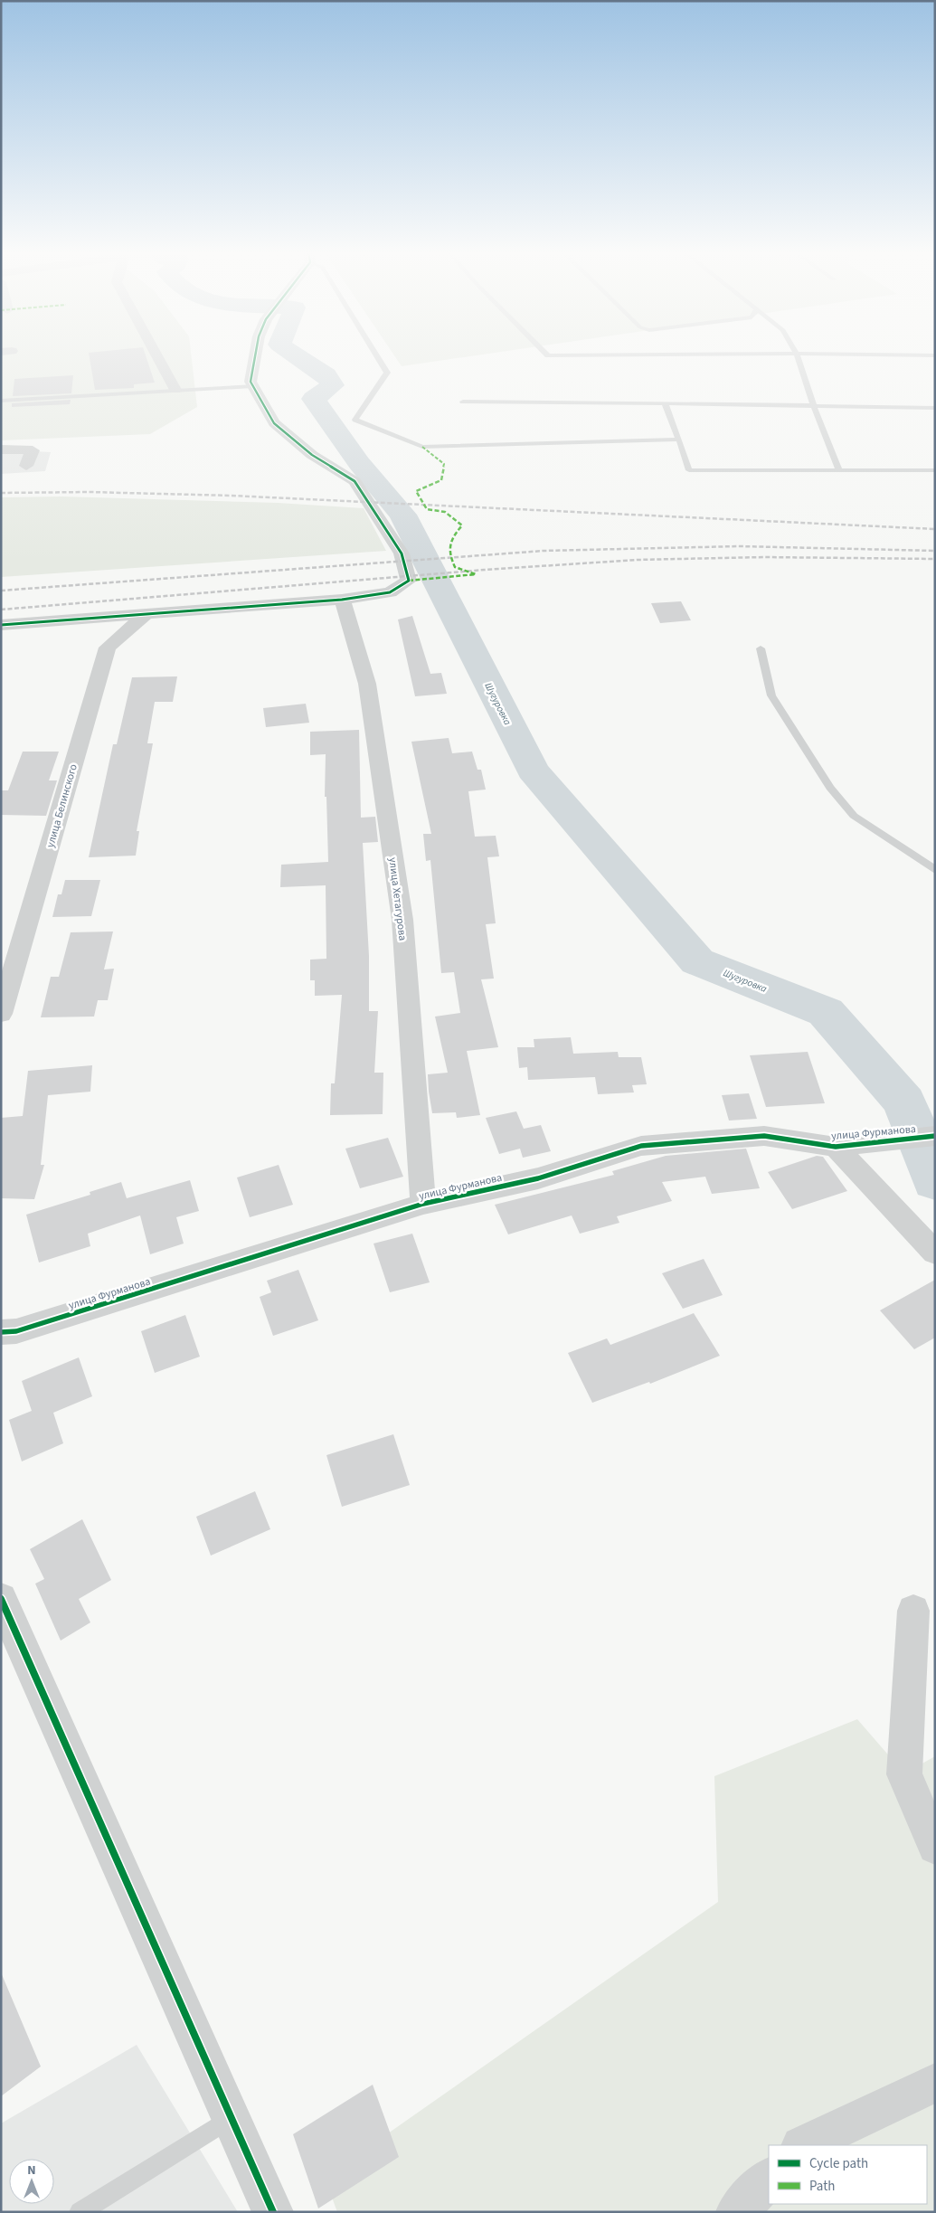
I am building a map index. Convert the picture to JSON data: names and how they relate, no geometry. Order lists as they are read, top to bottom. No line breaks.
{"streets":{"street":["улица Белинского","улица Хетагурова","улица Фурманова"]},"crossings":[["улица Хетагурова","улица Фурманова"]],"water":["Шугуровка"],"legend":["Cycle path","Path"],"north":"top"}
